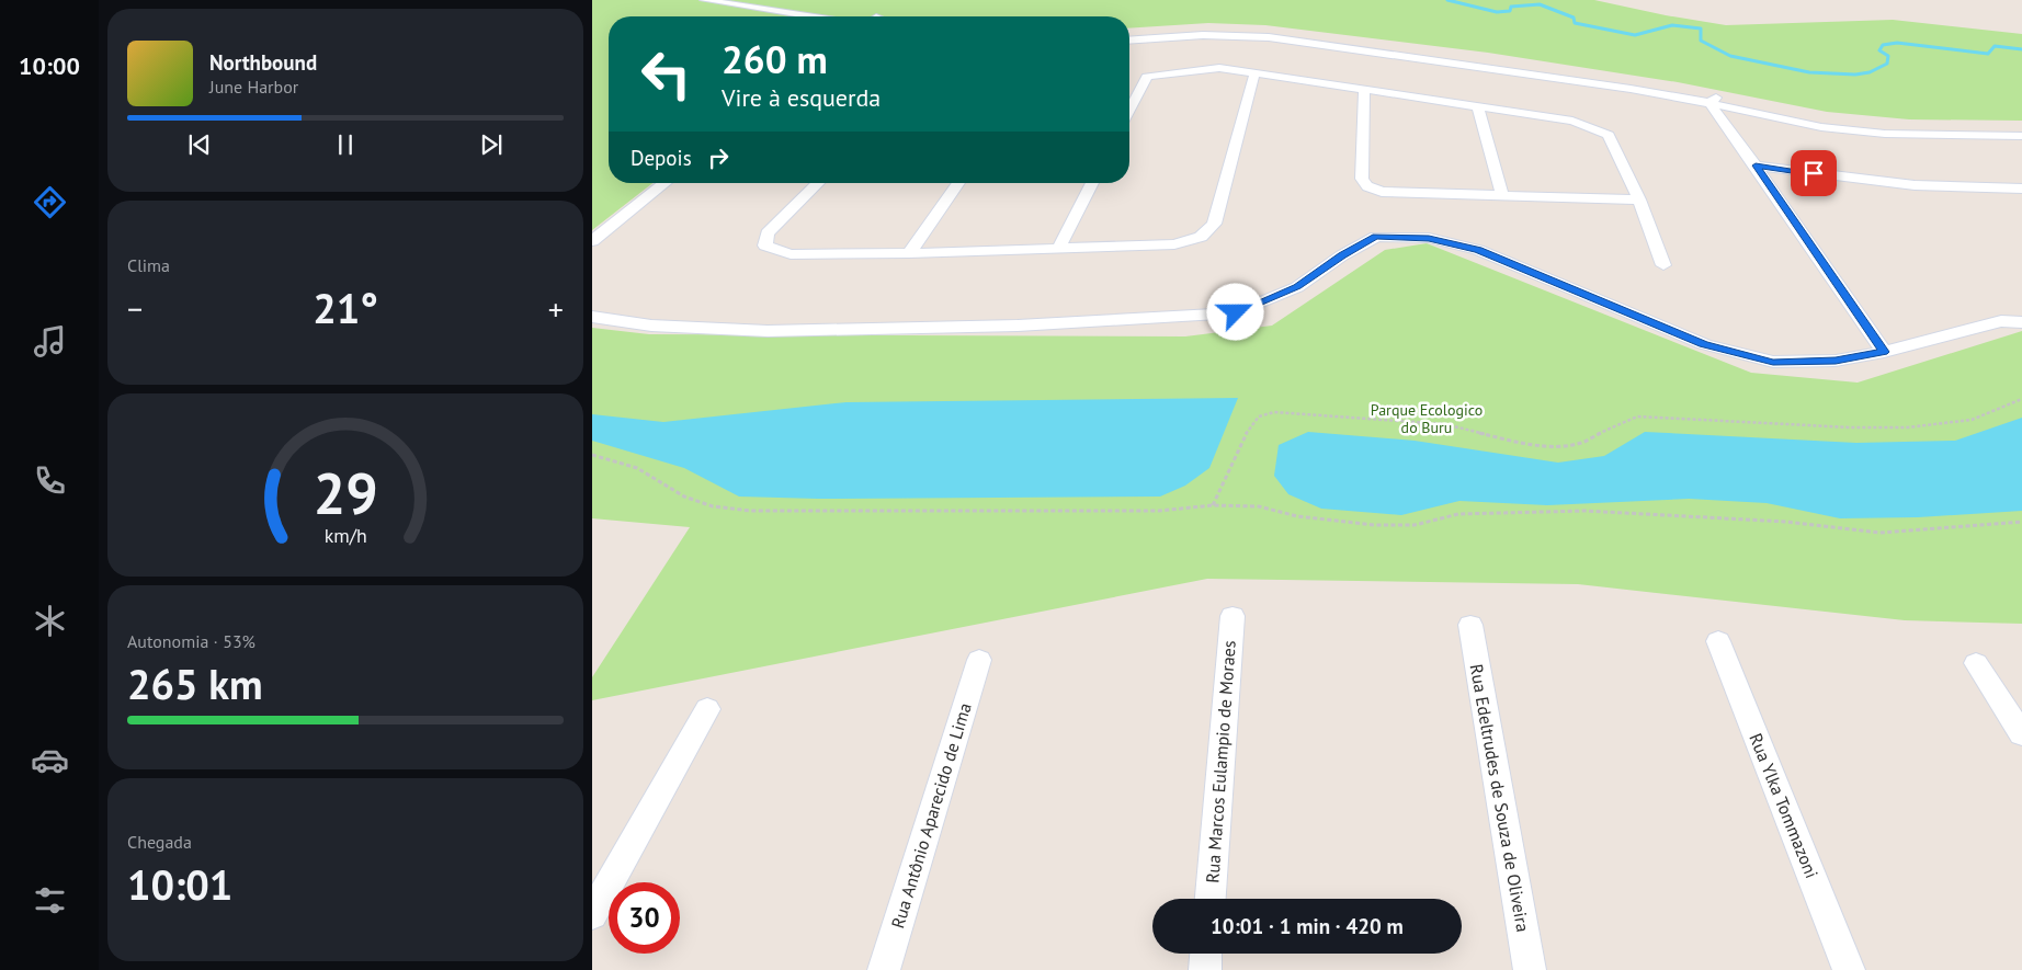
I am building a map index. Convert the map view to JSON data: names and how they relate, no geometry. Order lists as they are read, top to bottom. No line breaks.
{"streets":{"street":["Rua Marcos Eulampio de Moraes","Rua Edeltrudes de Souza de Oliveira","Rua Ylka Tommazoni","Rua Antônio Aparecido de Lima"]},"parks":["Parque Ecologico do Buru"],"page":{"tabs":"10:00","turn":["260 m","Vire à esquerda"],"song":["Northbound","June Harbor"],"then":"Depois","tile":["Clima",["Autonomia · 53%","265 km"],["Chegada","10:01"]],"heat":["−","21°","+"],"limit":"30","trip":"10:01 · 1 min · 420 m","gauge":["29","km/h"]}}
